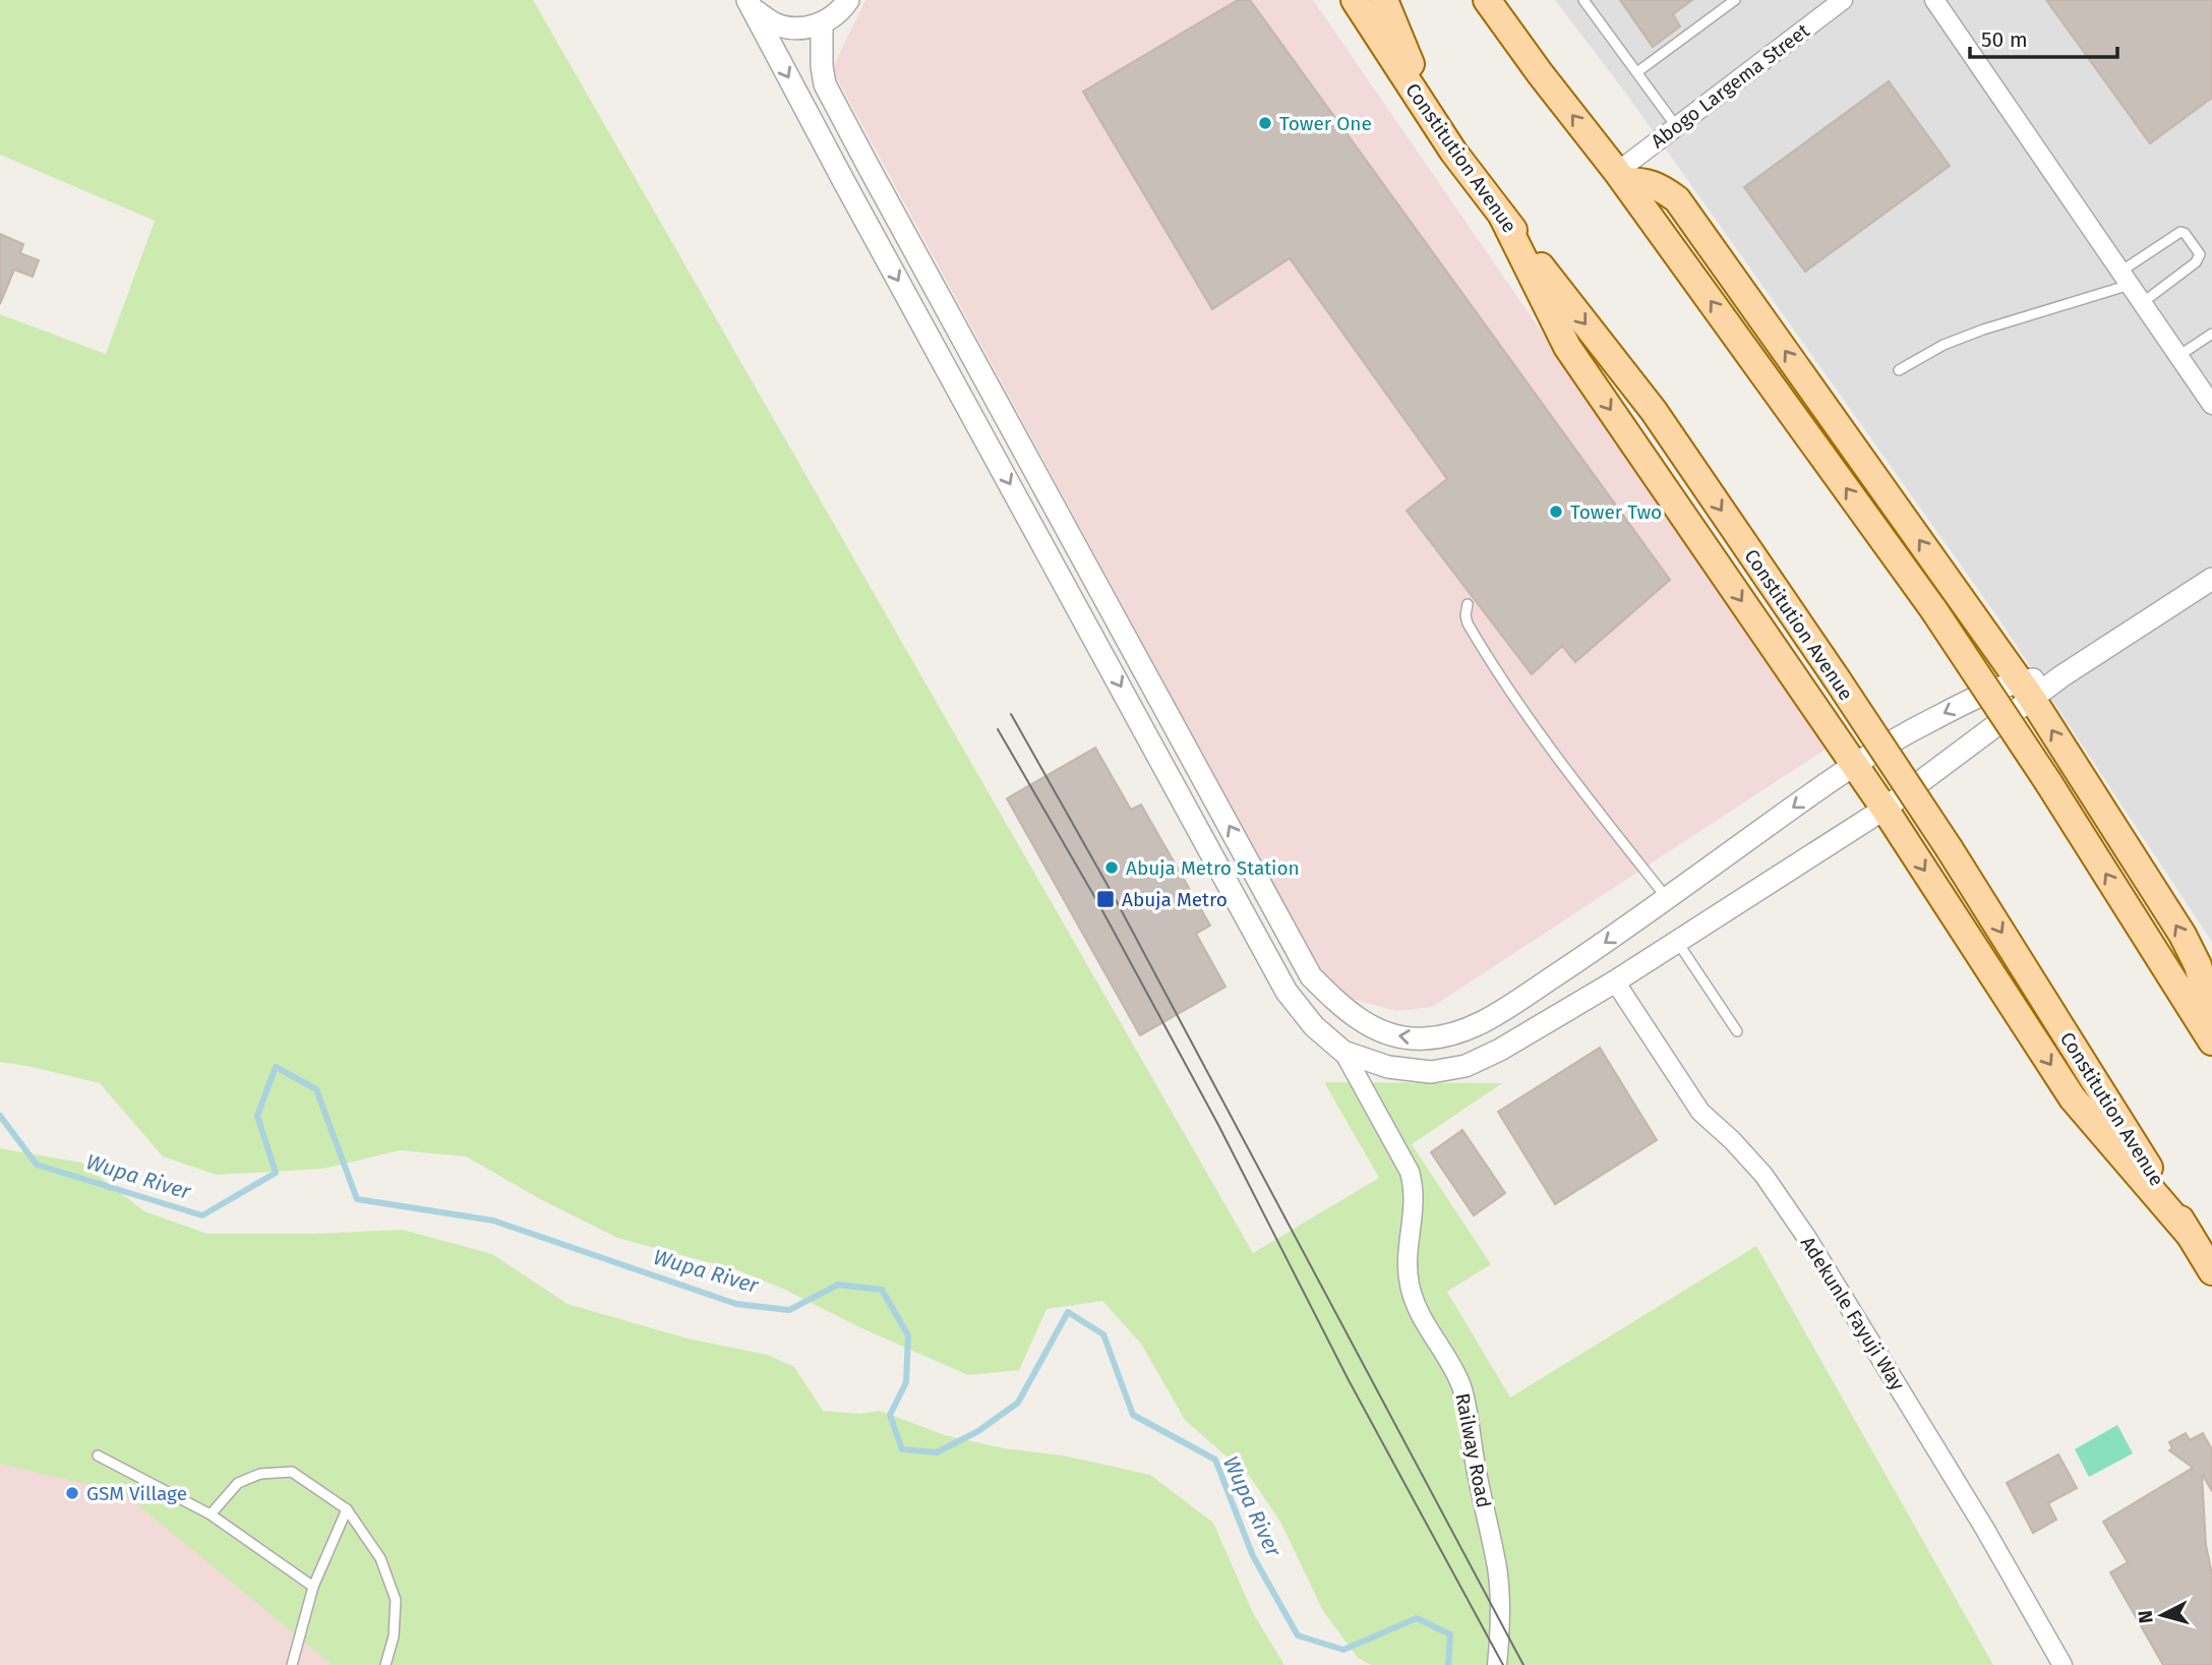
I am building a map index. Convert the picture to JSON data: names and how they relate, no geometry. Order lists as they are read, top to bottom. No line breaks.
{"streets":{"main road":["Constitution Avenue"],"street":["Abogo Largema Street","Adekunle Fayuji Way","Railway Road"]},"water":["Wupa River"],"places":{"other":["Tower One","Tower Two","Abuja Metro Station","GSM Village"],"transit":["Abuja Metro"]},"scale_bar":"50 m","north":"left"}
